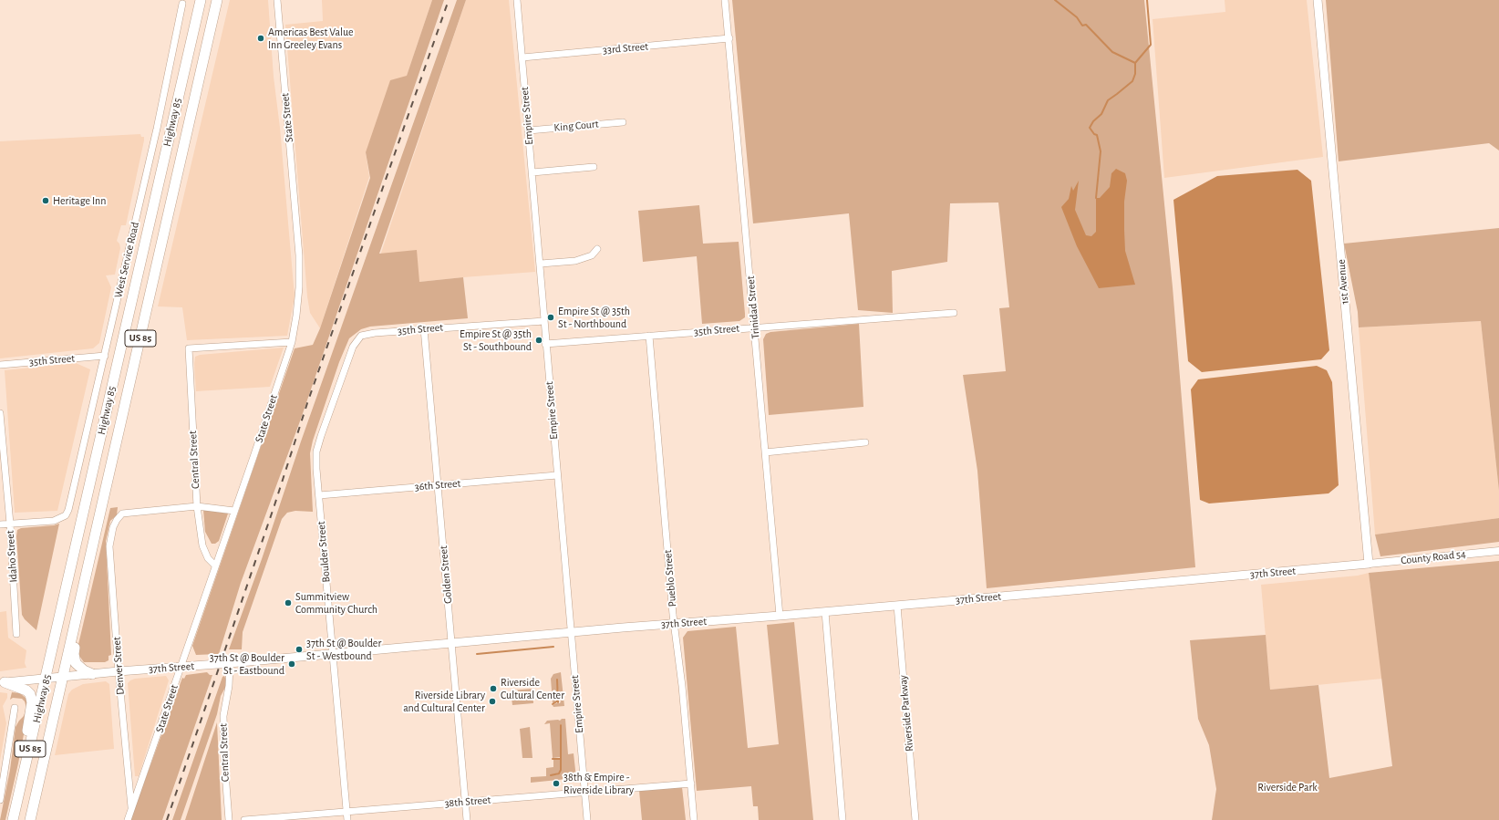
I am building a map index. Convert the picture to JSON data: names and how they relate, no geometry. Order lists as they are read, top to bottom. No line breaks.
{"streets":{"highway":["Highway 85","US 85"],"main road":["1st Avenue","37th Street"],"street":["33rd Street","Empire Street","State Street","King Court","West Service Road","Trinidad Street","35th Street","Central Street","36th Street","Boulder Street","Idaho Street","County Road 54","Golden Street","Pueblo Street","Denver Street","Riverside Parkway","38th Street"]},"crossings":[["33rd Street","Empire Street"],["33rd Street","Trinidad Street"],["Empire Street","King Court"],["Empire Street","35th Street"],["Empire Street","36th Street"],["Empire Street","37th Street"],["Empire Street","38th Street"],["State Street","Central Street"],["State Street","37th Street"],["State Street","Denver Street"],["Highway 85","37th Street"],["West Service Road","35th Street"],["West Service Road","Idaho Street"],["1st Avenue","County Road 54"],["1st Avenue","37th Street"],["Trinidad Street","35th Street"],["Trinidad Street","37th Street"],["35th Street","Boulder Street"],["35th Street","Golden Street"],["35th Street","Pueblo Street"],["Central Street","37th Street"],["Central Street","Denver Street"],["36th Street","Boulder Street"],["36th Street","Golden Street"],["Boulder Street","37th Street"],["Boulder Street","38th Street"],["County Road 54","37th Street"],["37th Street","Golden Street"],["37th Street","Pueblo Street"],["37th Street","Denver Street"],["37th Street","Riverside Parkway"],["Golden Street","38th Street"],["Pueblo Street","38th Street"]],"parks":["Riverside Park"],"places":["Americas Best Value Inn Greeley Evans","Heritage Inn","Empire St @ 35th St - Northbound","Empire St @ 35th St - Southbound","Summitview Community Church","37th St @ Boulder St - Westbound","37th St @ Boulder St - Eastbound","Riverside Cultural Center","Riverside Library and Cultural Center","38th & Empire - Riverside Library"]}
